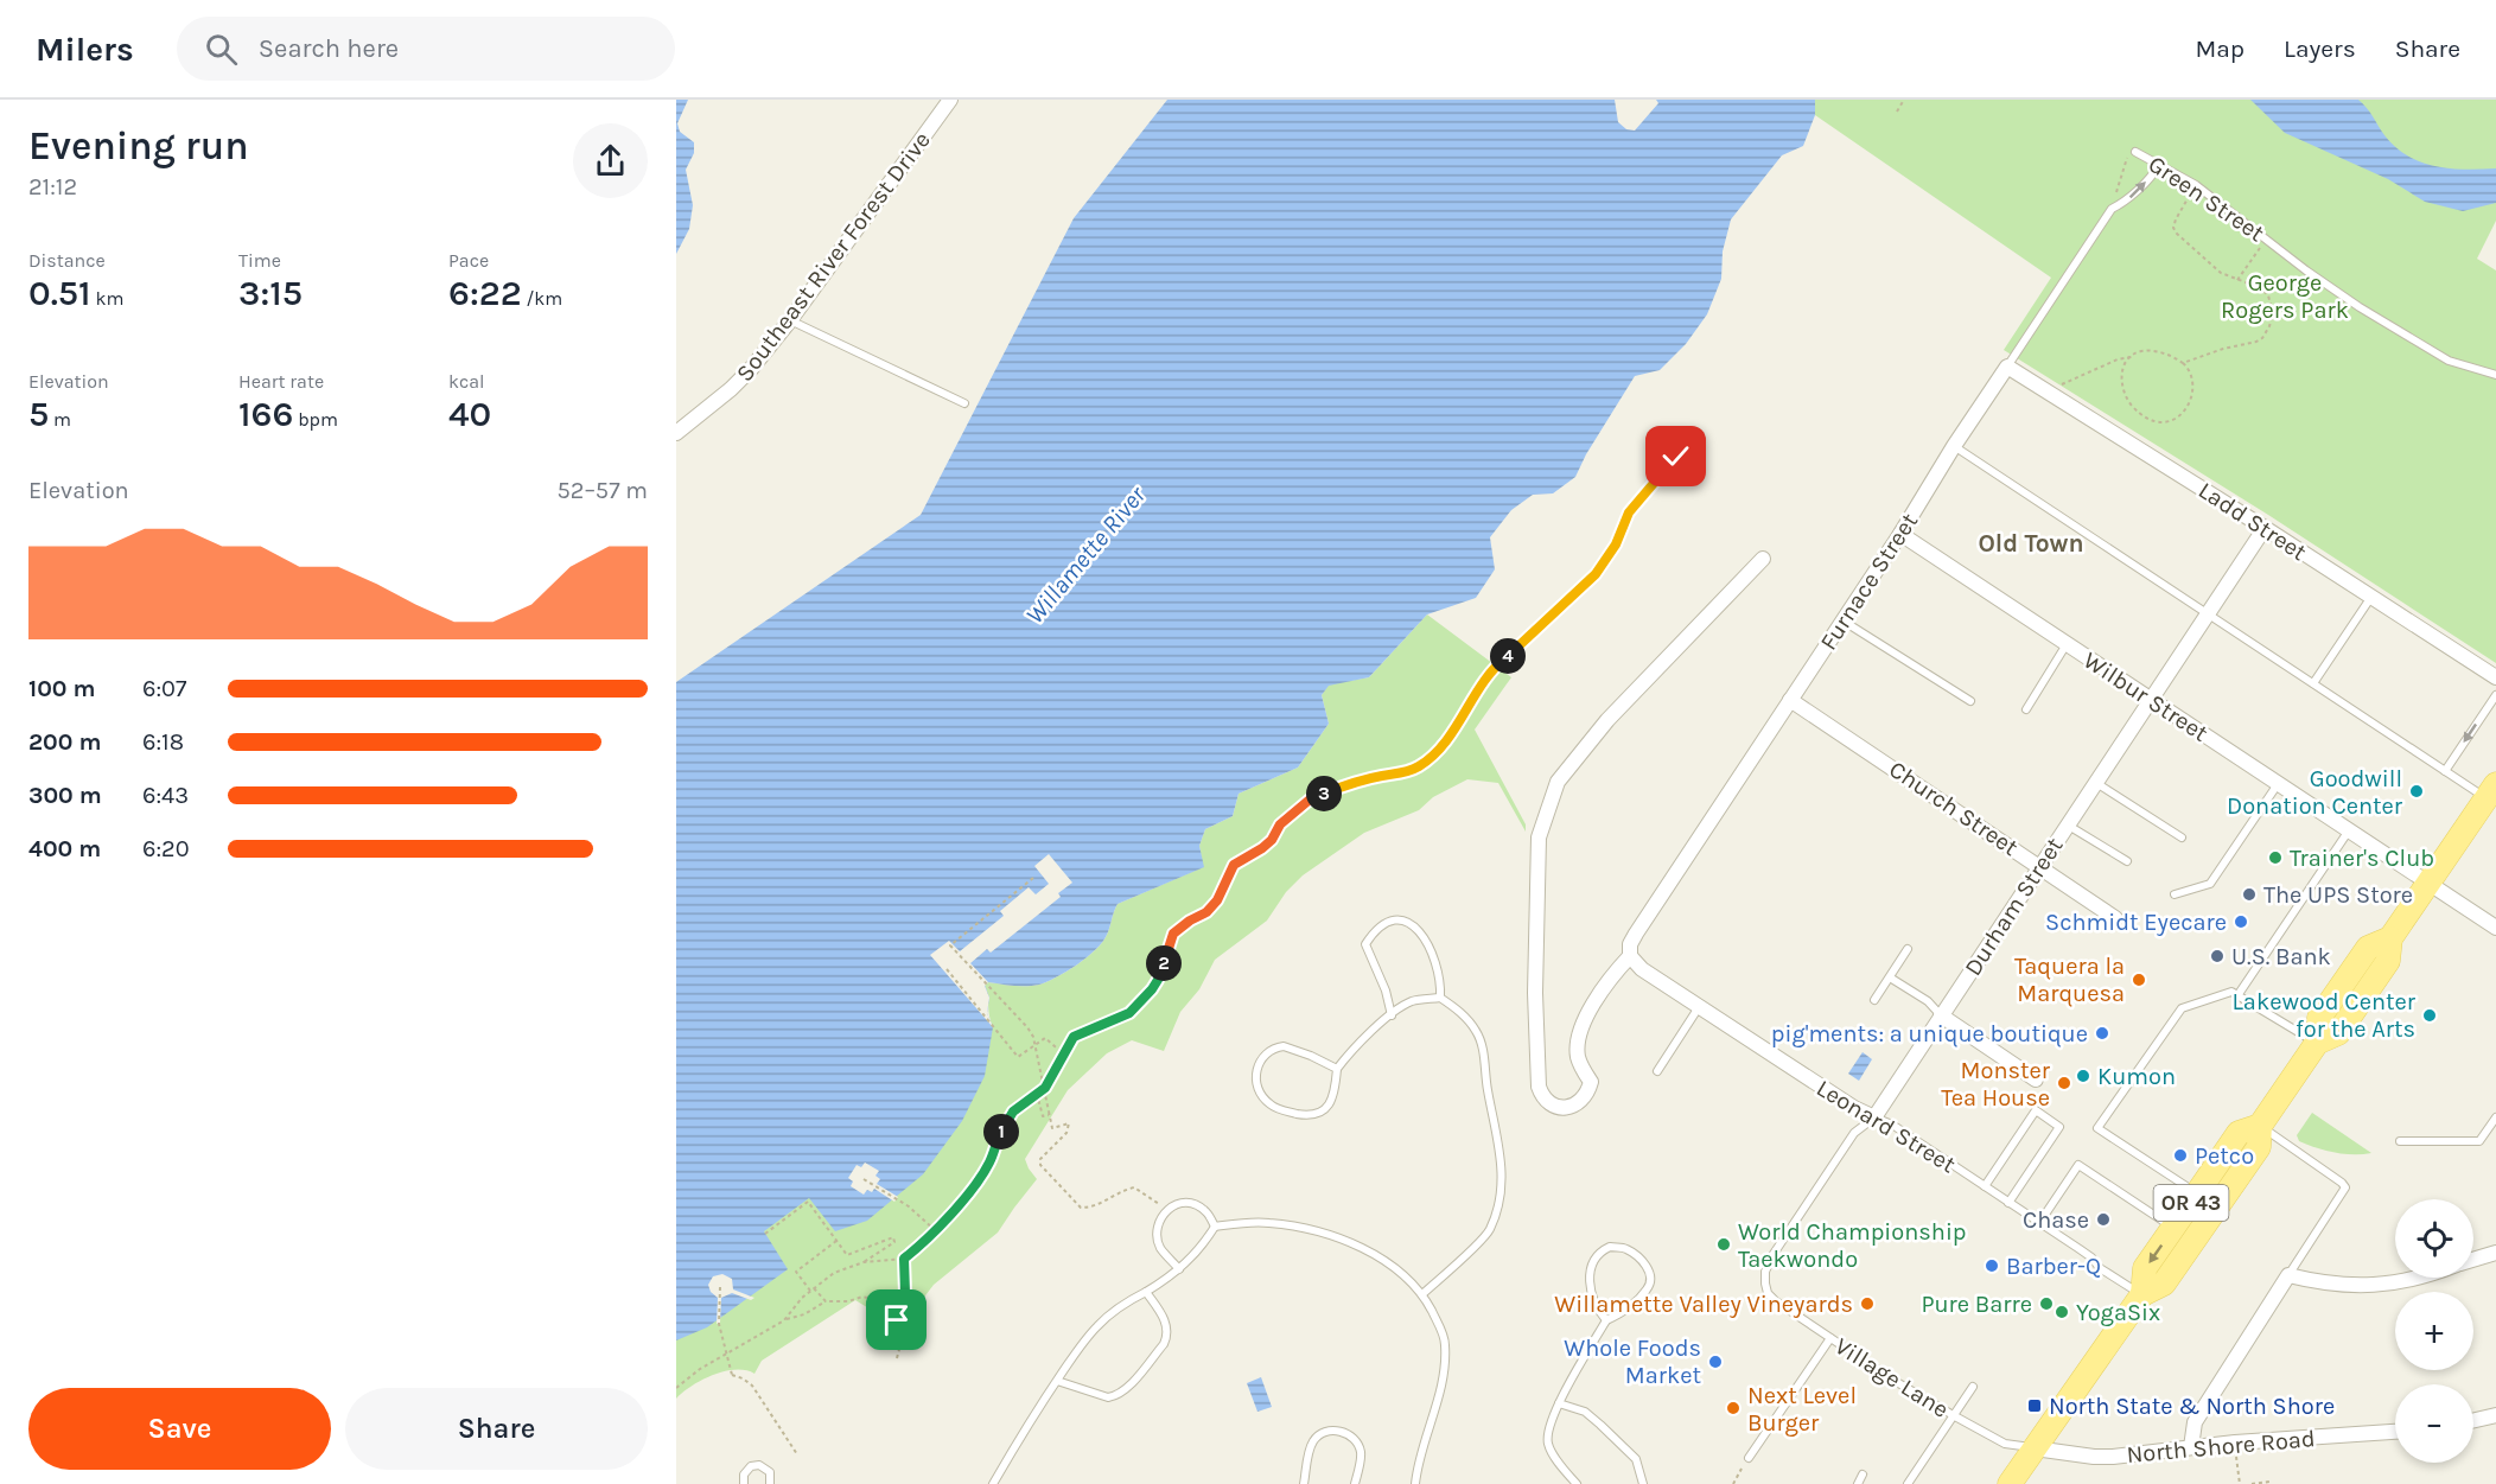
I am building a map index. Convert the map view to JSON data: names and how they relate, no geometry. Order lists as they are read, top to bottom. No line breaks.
{"streets":{"main road":["OR 43"],"street":["Southeast River Forest Drive","Ladd Street","Furnace Street","Wilbur Street","Church Street","Durham Street","Leonard Street","North Shore Road"],"lane":["Green Street","Village Lane"]},"crossings":[["Green Street","Furnace Street"],["Ladd Street","Furnace Street"],["Ladd Street","Durham Street"],["Furnace Street","Wilbur Street"],["Furnace Street","Church Street"],["Furnace Street","Leonard Street"],["Wilbur Street","Durham Street"],["Wilbur Street","OR 43"],["Church Street","Durham Street"],["Durham Street","Leonard Street"],["Durham Street","Village Lane"],["Leonard Street","OR 43"],["OR 43","Village Lane"],["OR 43","North Shore Road"],["Village Lane","North Shore Road"]],"districts":["Old Town"],"water":["Willamette River"],"parks":["George Rogers Park"],"places":{"other":["Goodwill Donation Center","Trainer's Club","The UPS Store","Schmidt Eyecare","U.S. Bank","Taquera la Marquesa","Lakewood Center for the Arts","pig'ments: a unique boutique","Kumon","Monster Tea House","Petco","Chase","World Championship Taekwondo","Barber-Q","Willamette Valley Vineyards","Pure Barre","YogaSix","Whole Foods Market","Next Level Burger"],"transit":["North State & North Shore"]},"page":{"header":"Milers","search":"Search here","nav":["Map","Layers","Share"],"heading":["Evening run","21:12"],"stats":[["Distance","0.51 km"],["Time","3:15"],["Pace","6:22 /km"],["Elevation","5 m"],["Heart rate","166 bpm"],["kcal","40"]],"chart":["Elevation","52–57 m"],"pins":["4","3","2","1"],"list":[{"name":"100 m","note":"6:07"},{"name":"200 m","note":"6:18"},{"name":"300 m","note":"6:43"},{"name":"400 m","note":"6:20"}],"map_buttons":["+","−"],"buttons":["Save","Share"]}}
